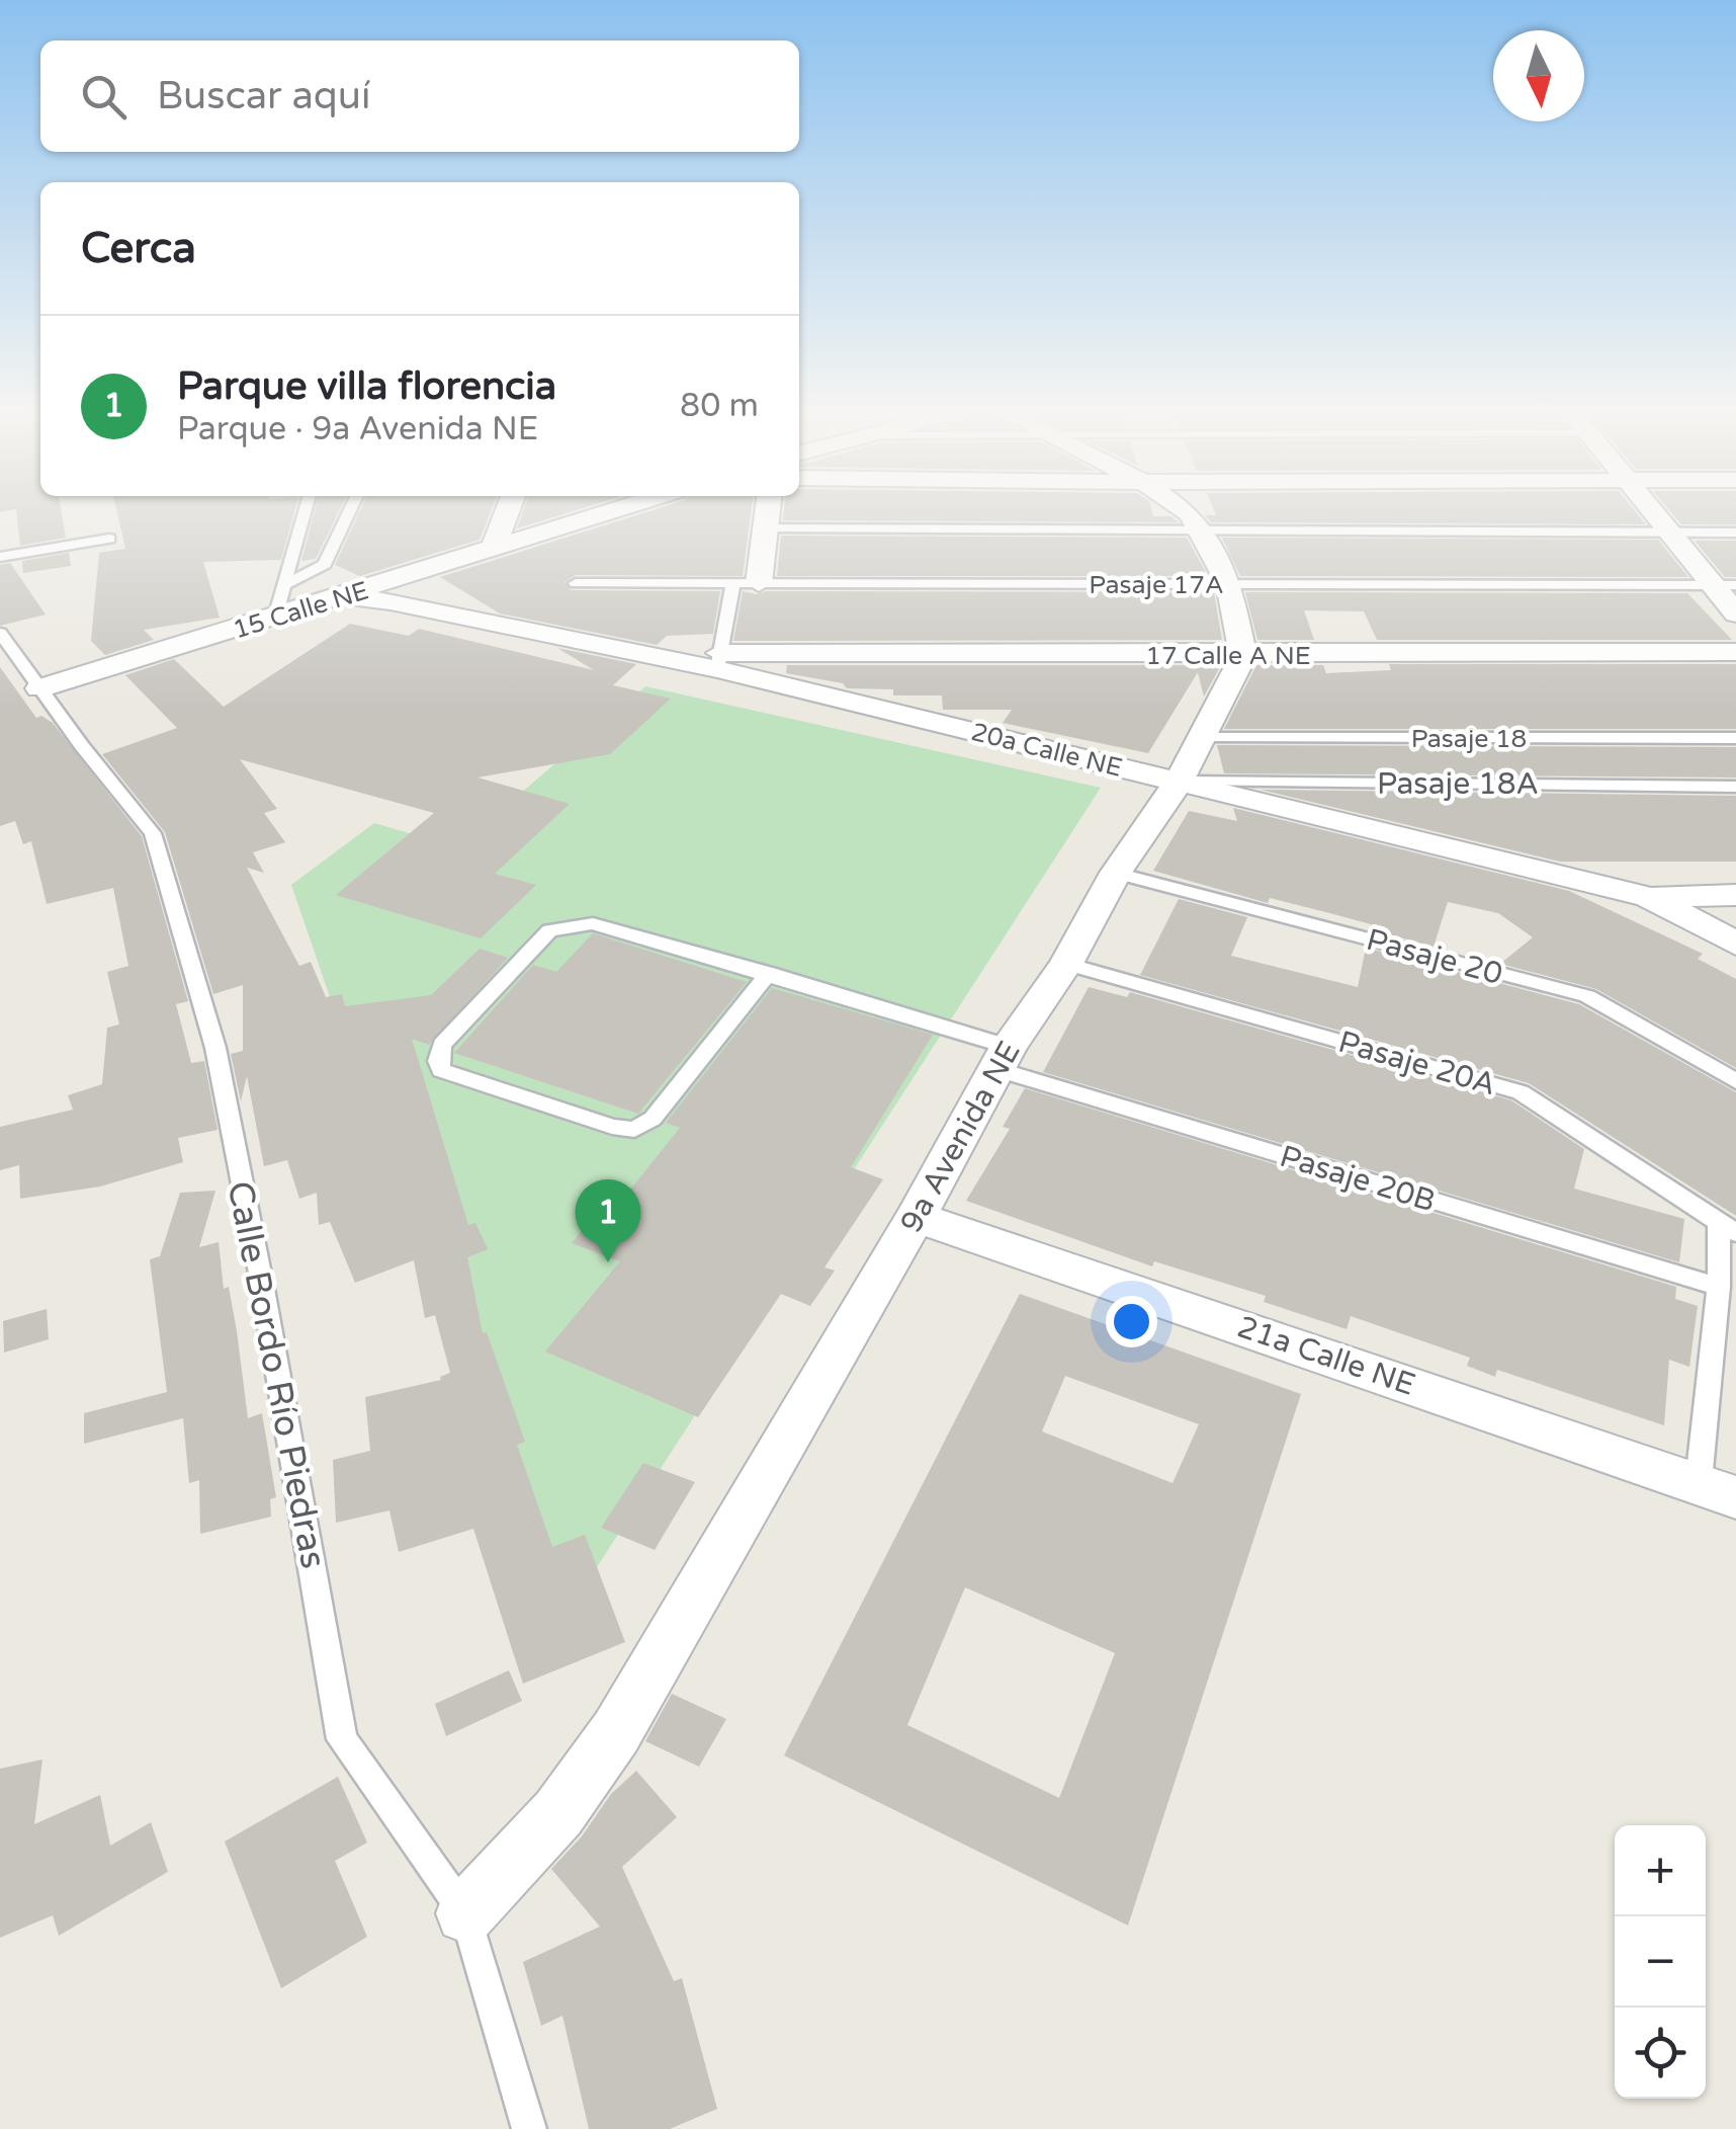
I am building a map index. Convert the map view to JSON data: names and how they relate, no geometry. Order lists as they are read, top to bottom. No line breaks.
{"streets":{"street":["15 Calle NE","17 Calle A NE","20a Calle NE","9a Avenida NE","21a Calle NE"],"lane":["Pasaje 17A","Pasaje 18","Pasaje 18A","Pasaje 20","Pasaje 20A","Pasaje 20B","Calle Bordo Río Piedras"]},"crossings":[["15 Calle NE","20a Calle NE"],["15 Calle NE","Calle Bordo Río Piedras"],["17 Calle A NE","20a Calle NE"],["17 Calle A NE","9a Avenida NE"],["Pasaje 18","9a Avenida NE"],["20a Calle NE","Pasaje 18A"],["20a Calle NE","9a Avenida NE"],["Pasaje 18A","9a Avenida NE"],["Pasaje 20","9a Avenida NE"],["Pasaje 20A","9a Avenida NE"],["9a Avenida NE","Pasaje 20B"],["9a Avenida NE","21a Calle NE"],["9a Avenida NE","Calle Bordo Río Piedras"]],"north":"bottom","page":{"search":"Buscar aquí","heading":"Cerca","list":[{"mark":"1","name":"Parque villa florencia","note":"Parque · 9a Avenida NE","value":"80 m"}],"pins":"1","map_buttons":["+","−"]}}
